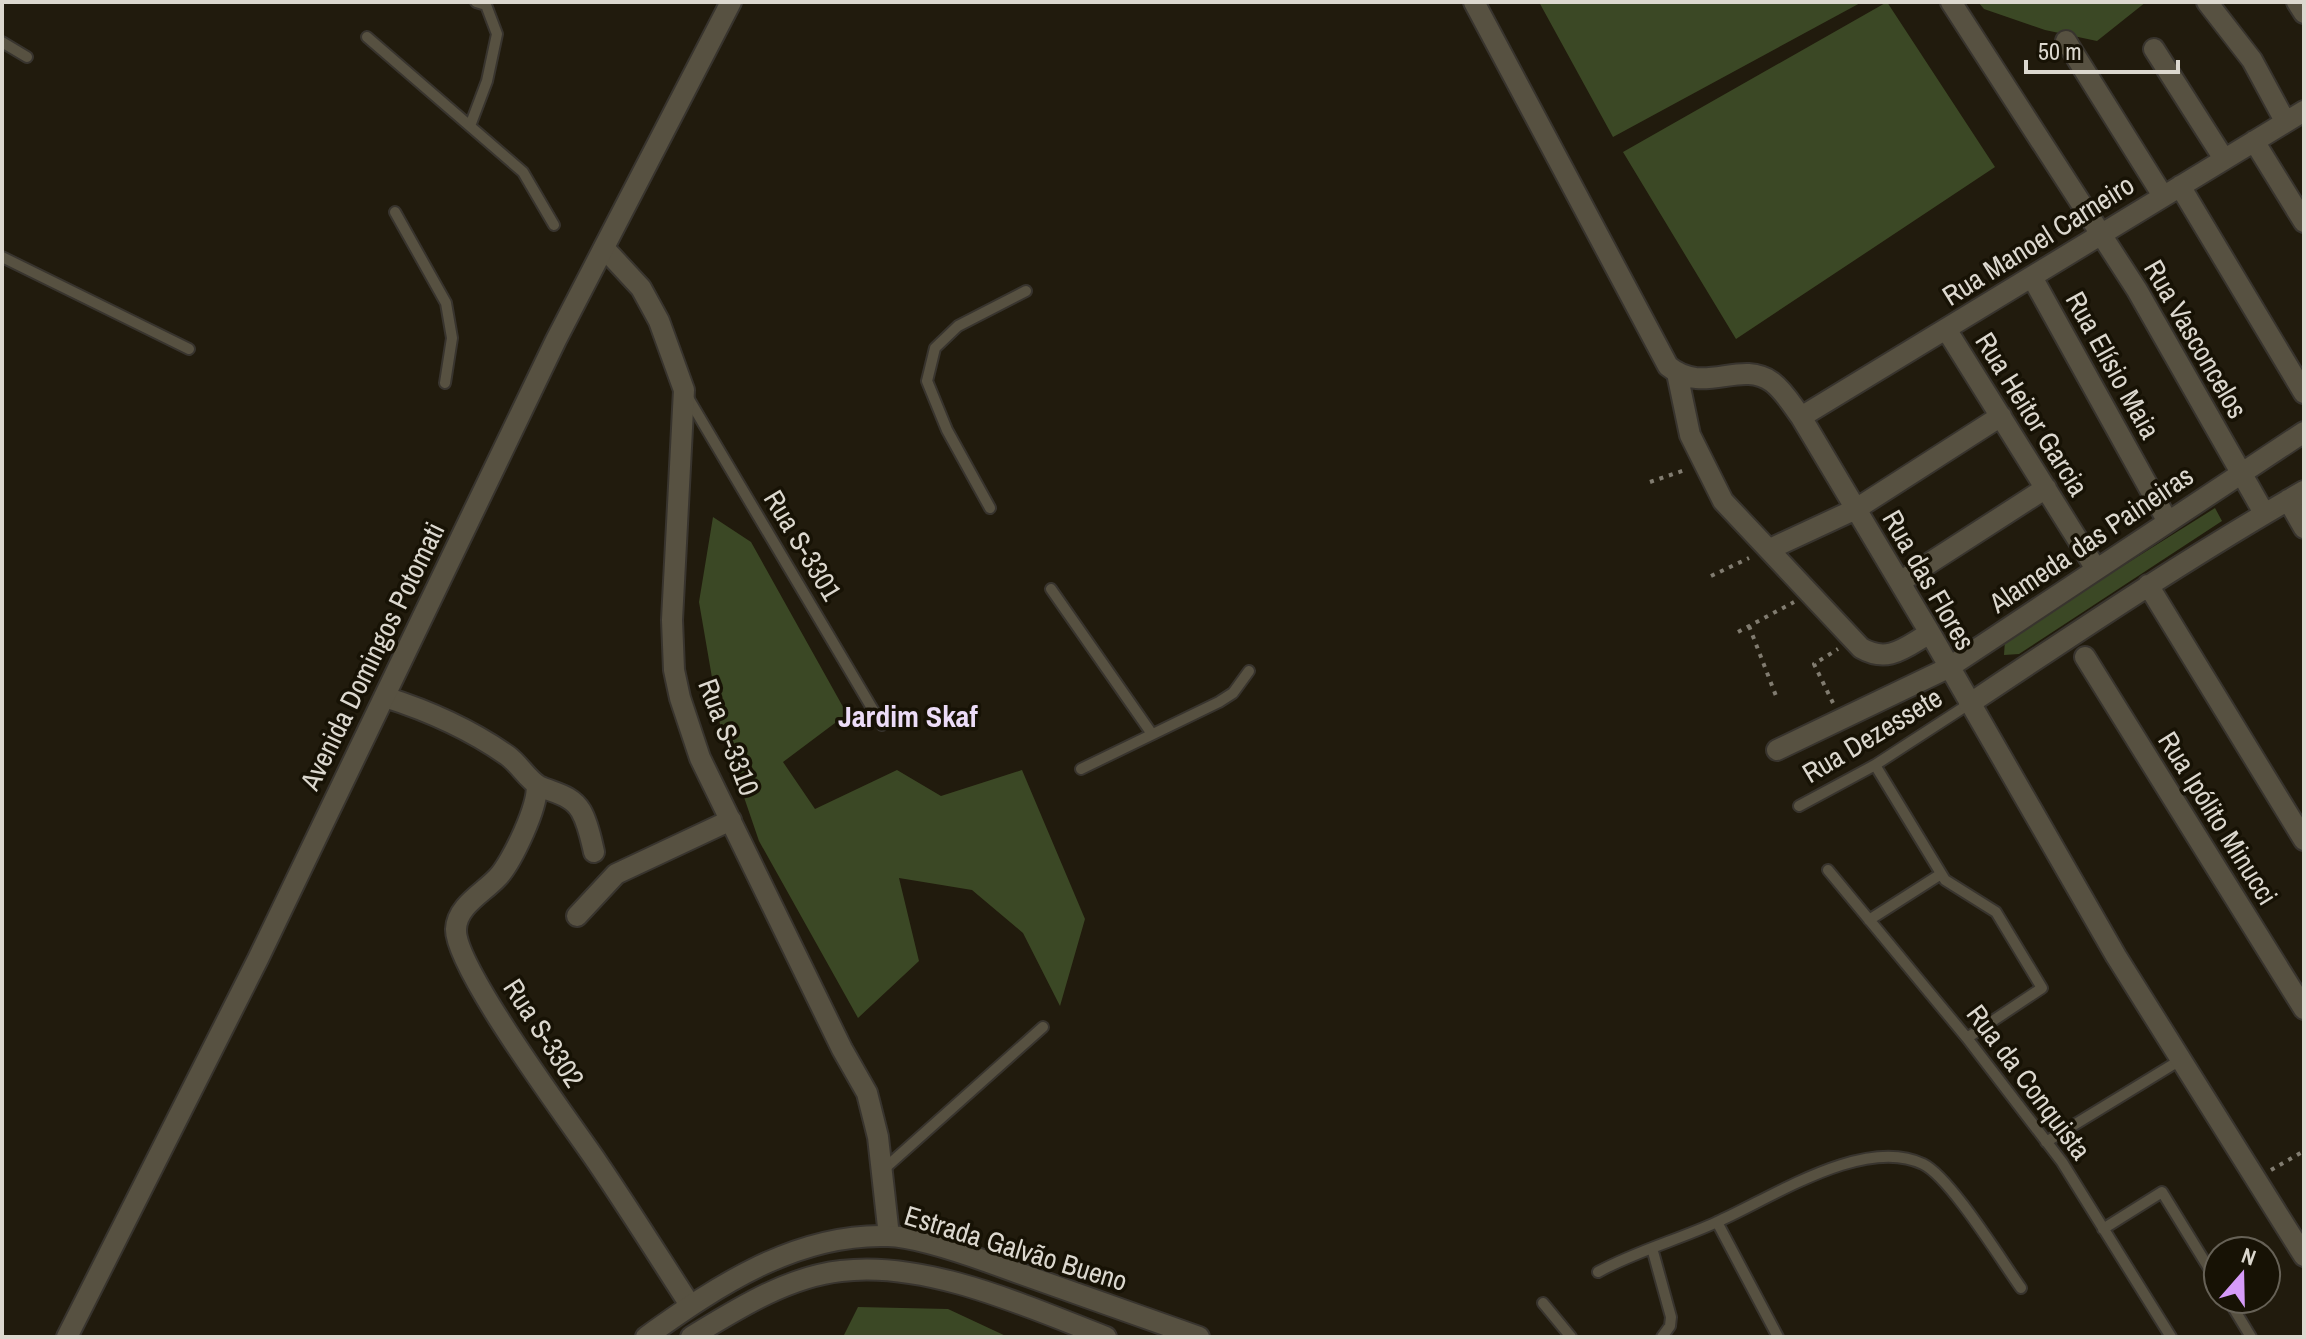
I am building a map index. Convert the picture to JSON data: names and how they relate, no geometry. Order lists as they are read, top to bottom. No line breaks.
{"streets":{"street":["Rua Manoel Carneiro","Rua Vasconcelos","Rua Elísio Maia","Rua Heitor Garcia","Alameda das Paineiras","Rua das Flores","Avenida Domingos Potomati","Rua S-3310","Rua Ipólito Minucci","Rua S-3302","Estrada Galvão Bueno"],"lane":["Rua S-3301","Rua Dezessete","Rua da Conquista"]},"crossings":[["Rua Manoel Carneiro","Rua Vasconcelos"],["Rua Manoel Carneiro","Rua Elísio Maia"],["Rua Manoel Carneiro","Rua Heitor Garcia"],["Rua Manoel Carneiro","Rua das Flores"],["Rua Vasconcelos","Alameda das Paineiras"],["Rua Elísio Maia","Alameda das Paineiras"],["Rua Heitor Garcia","Alameda das Paineiras"],["Alameda das Paineiras","Rua das Flores"],["Rua S-3301","Rua S-3310"],["Rua das Flores","Rua Dezessete"],["Avenida Domingos Potomati","Rua S-3310"],["Rua S-3310","Estrada Galvão Bueno"],["Rua S-3302","Estrada Galvão Bueno"]],"districts":["Jardim Skaf"],"scale_bar":"50 m","north":"top"}
